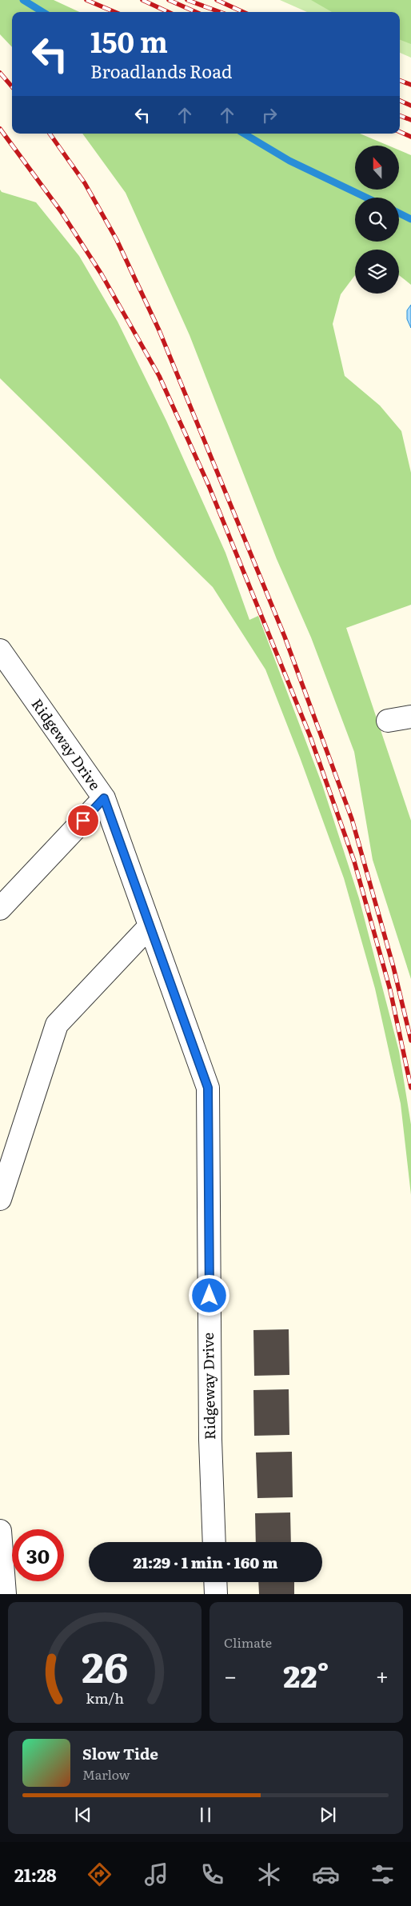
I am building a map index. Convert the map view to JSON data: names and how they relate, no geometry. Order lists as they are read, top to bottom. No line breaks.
{"streets":{"street":["Ridgeway Drive"]},"north":"top","page":{"turn":["150 m","Broadlands Road"],"limit":"30","trip":"21:29 · 1 min · 160 m","tile":"Climate","heat":["−","22°","+"],"song":["Slow Tide","Marlow"],"tabs":"21:28","gauge":["26","km/h"]}}
